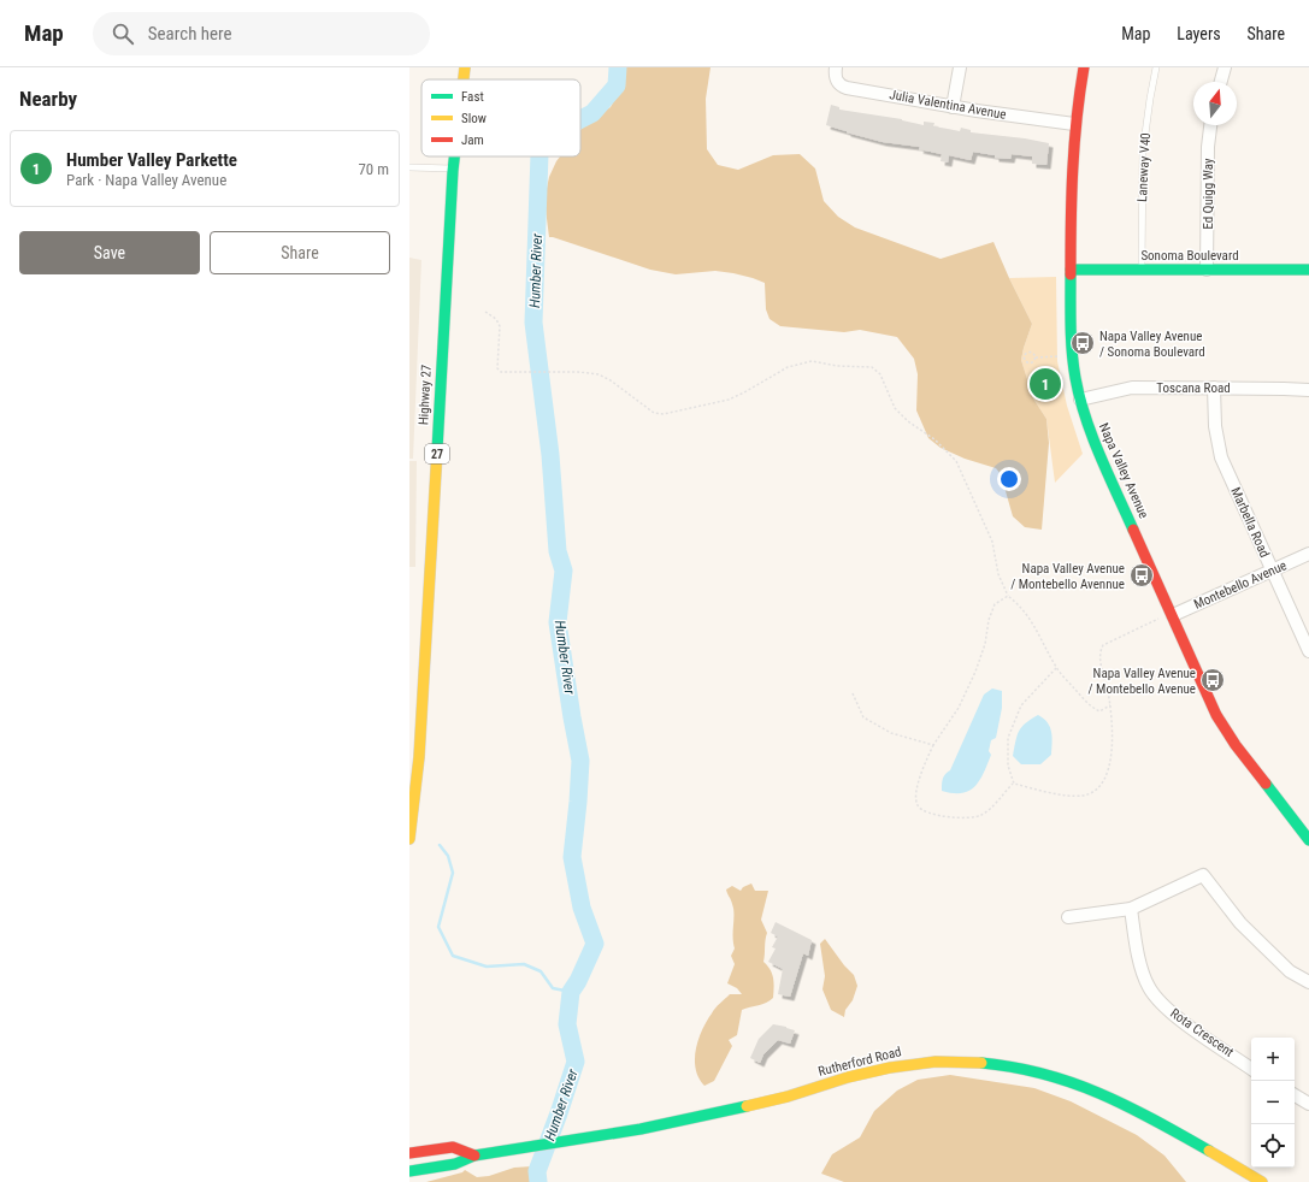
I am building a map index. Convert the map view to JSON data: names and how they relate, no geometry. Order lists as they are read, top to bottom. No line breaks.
{"streets":{"main road":["Sonoma Boulevard","Highway 27","27","Napa Valley Avenue","Rutherford Road"],"street":["Julia Valentina Avenue","Ed Quigg Way","Toscana Road","Marbella Road","Montebello Avenue","Rota Crescent"],"lane":["Laneway V40"]},"crossings":[["Julia Valentina Avenue","Napa Valley Avenue"],["Laneway V40","Sonoma Boulevard"],["Ed Quigg Way","Sonoma Boulevard"],["Sonoma Boulevard","Napa Valley Avenue"],["Toscana Road","Napa Valley Avenue"],["Toscana Road","Marbella Road"],["Napa Valley Avenue","Montebello Avenue"],["Marbella Road","Montebello Avenue"]],"water":["Humber River"],"places":{"bus stop":["Napa Valley Avenue / Sonoma Boulevard","Napa Valley Avenue / Montebello Avennue","Napa Valley Avenue / Montebello Avenue"]},"legend":["Fast","Slow","Jam"],"north":"top","page":{"header":"Map","search":"Search here","nav":["Map","Layers","Share"],"heading":"Nearby","list":[{"mark":"1","name":"Humber Valley Parkette","note":"Park · Napa Valley Avenue","value":"70 m"}],"buttons":["Save","Share"],"pins":"1","map_buttons":["+","−"]}}
